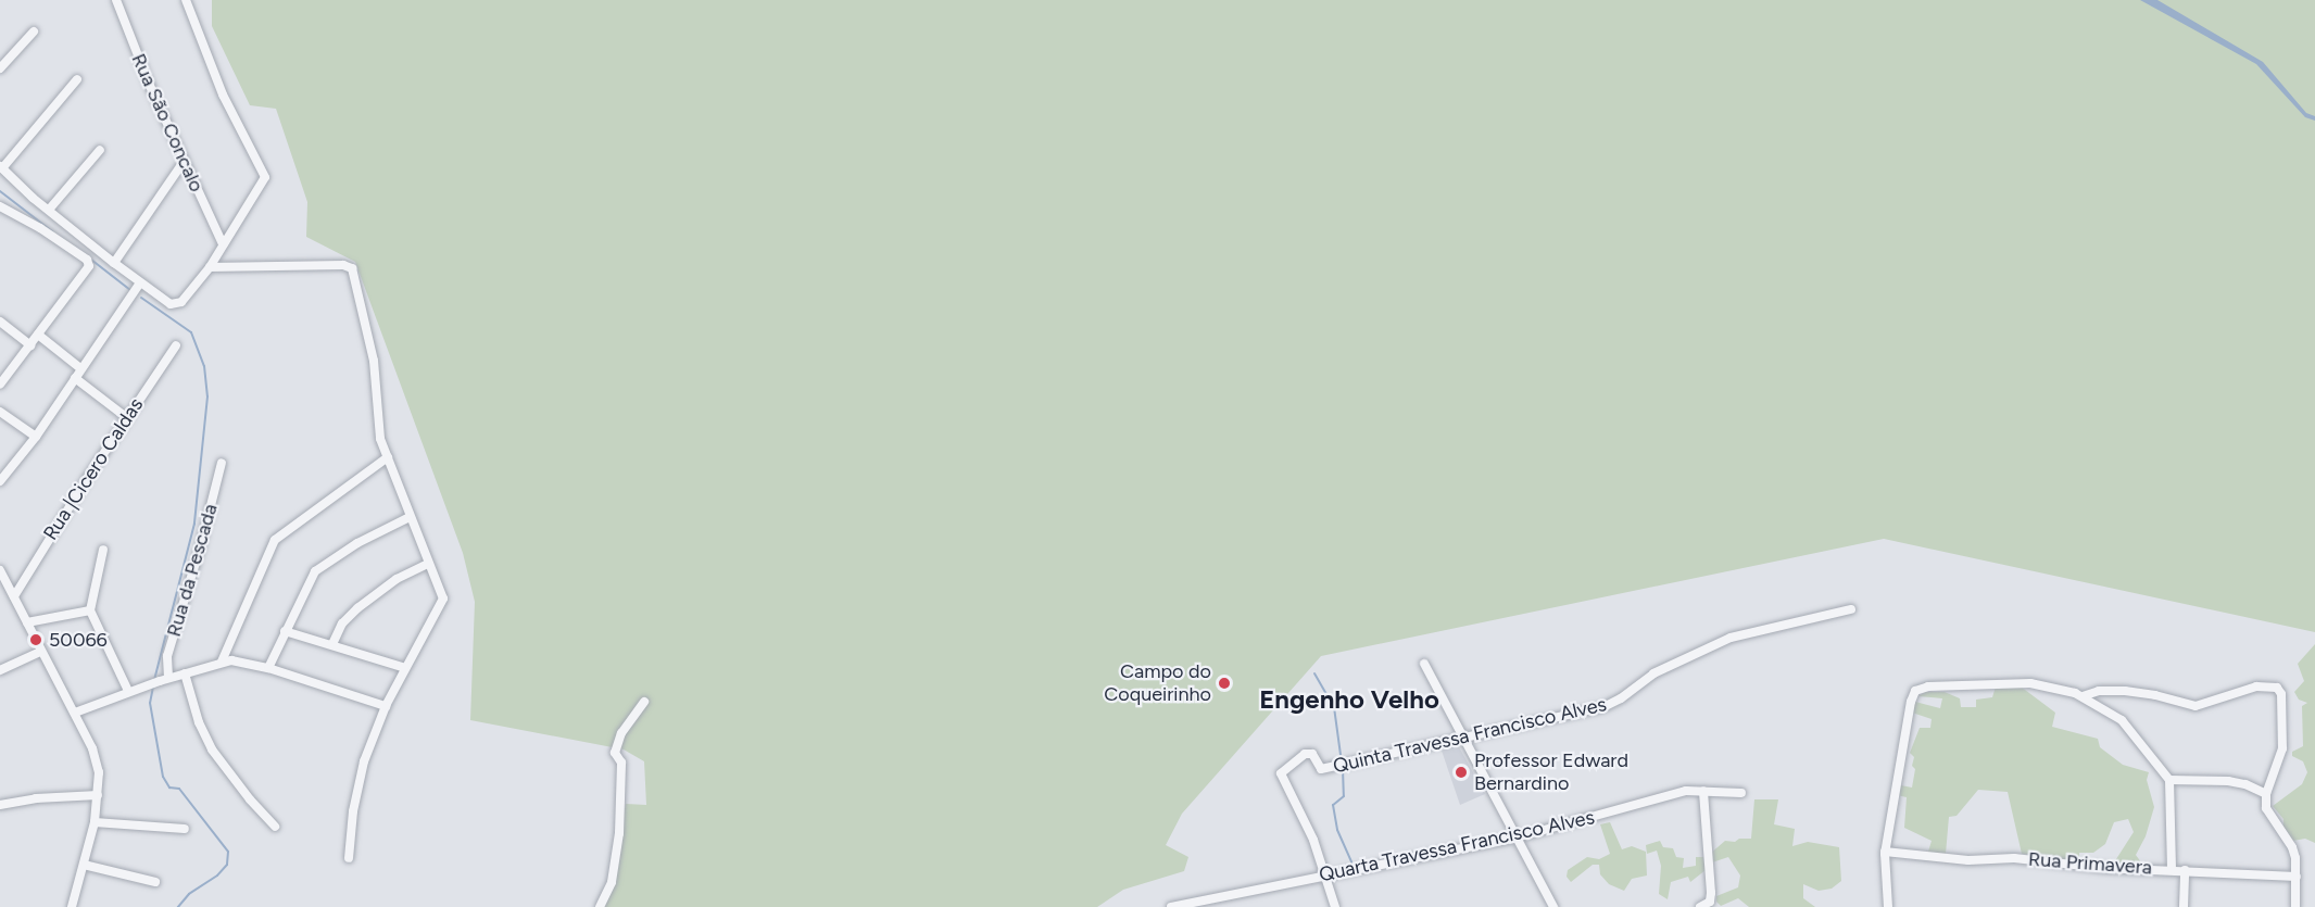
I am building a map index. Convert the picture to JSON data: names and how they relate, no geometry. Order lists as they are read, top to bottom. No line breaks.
{"streets":{"street":["Rua São Concalo","Rua |Cicero Caldas","Rua da Pescada","Quinta Travessa Francisco Alves","Quarta Travessa Francisco Alves","Rua Primavera"]},"crossings":[["Quinta Travessa Francisco Alves","Quarta Travessa Francisco Alves"]],"districts":["Engenho Velho"],"places":["50066","Campo do Coqueirinho","Professor Edward Bernardino"]}
